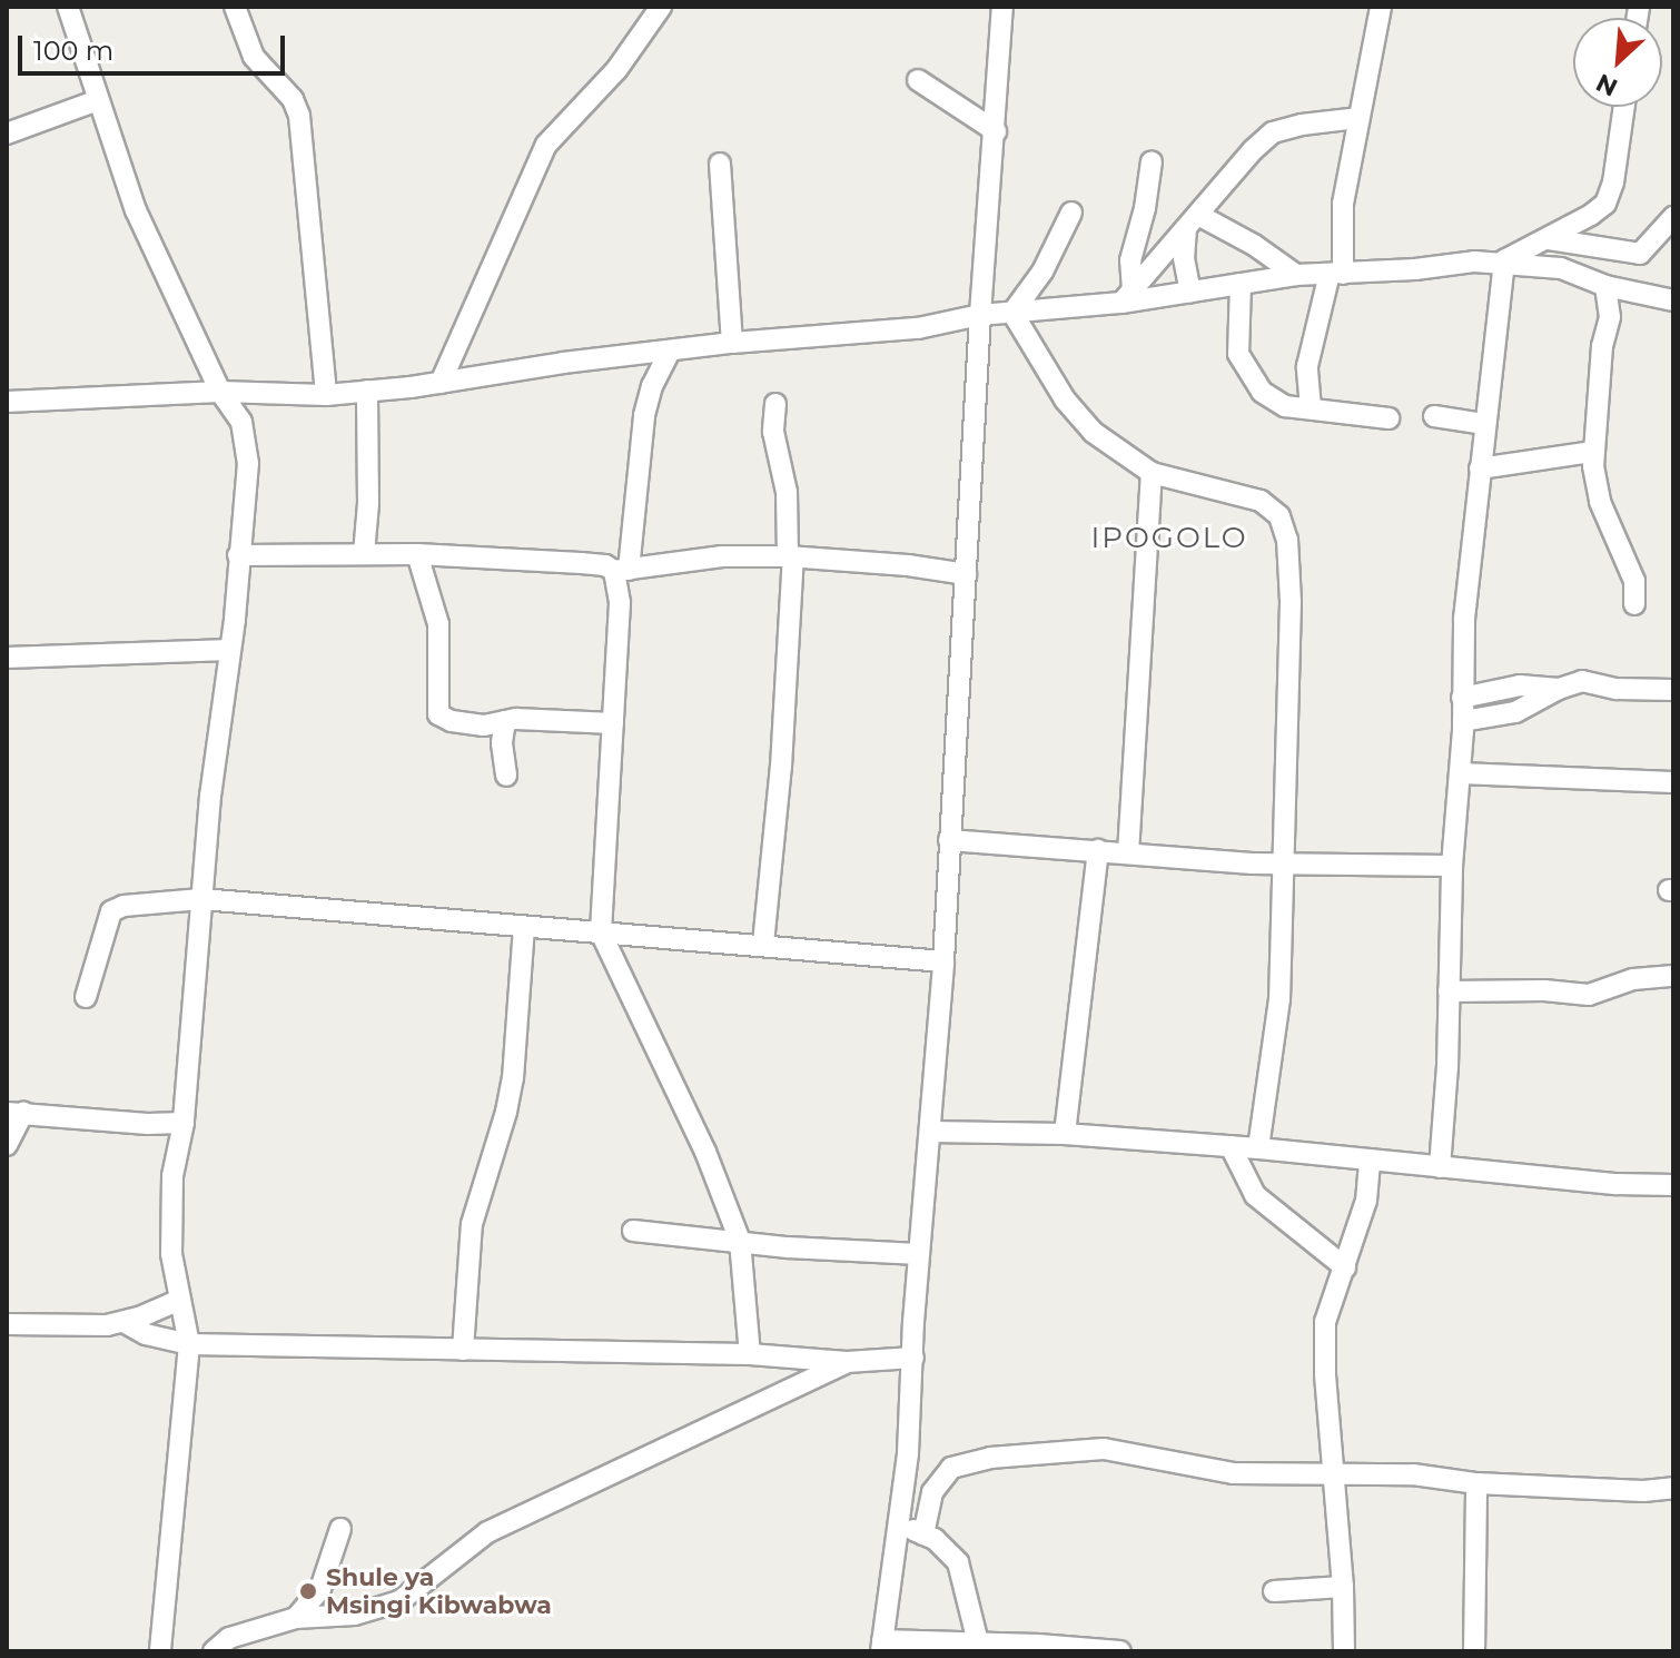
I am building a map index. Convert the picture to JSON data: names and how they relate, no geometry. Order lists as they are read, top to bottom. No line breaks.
{"districts":["IPOGOLO"],"places":["Shule ya Msingi Kibwabwa"],"scale_bar":"100 m","north":"bottom left"}
